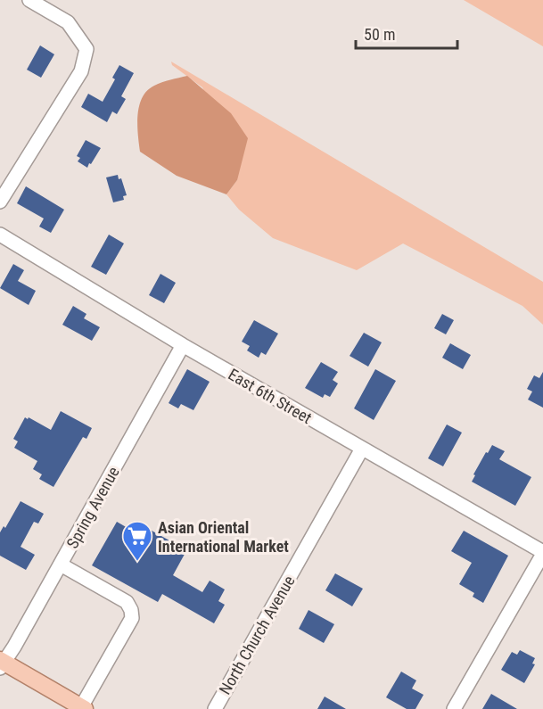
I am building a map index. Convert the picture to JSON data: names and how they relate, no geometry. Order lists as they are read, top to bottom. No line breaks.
{"streets":{"street":["East 6th Street","Spring Avenue","North Church Avenue"]},"crossings":[["East 6th Street","Spring Avenue"],["East 6th Street","North Church Avenue"]],"places":{"supermarket":["Asian Oriental International Market"]},"scale_bar":"50 m"}
